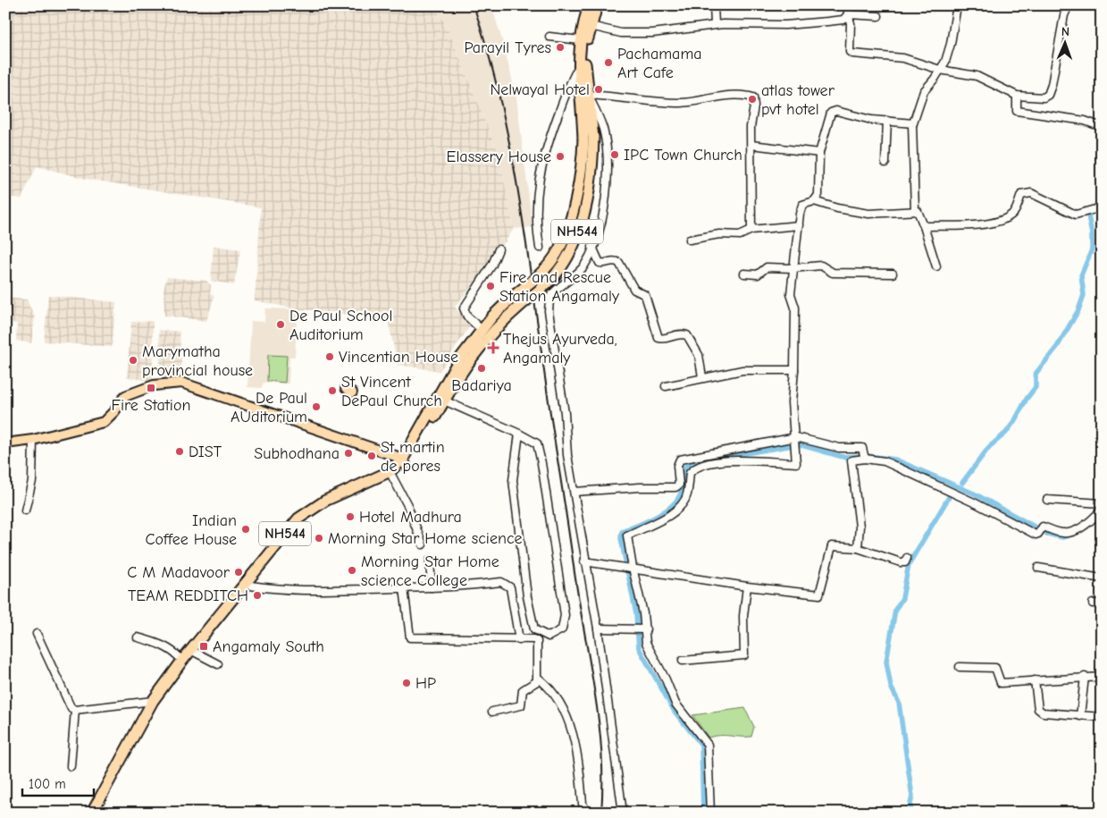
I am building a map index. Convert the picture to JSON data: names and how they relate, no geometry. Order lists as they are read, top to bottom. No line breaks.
{"streets":{"highway":["NH544"]},"places":{"other":["Parayil Tyres","Pachamama Art Cafe","Nelwayal Hotel","atlas tower pvt hotel","IPC Town Church","Elassery House","Fire and Rescue Station Angamaly","De Paul School Auditorium","Vincentian House","Marymatha provincial house","Badariya","St Vincent DePaul Church","De Paul AUditorium","DIST","Subhodhana","St martin de pores","Hotel Madhura","Indian Coffee House","Morning Star Home science","Morning Star Home science College","C M Madavoor","TEAM REDDITCH","HP"],"health":["Thejus Ayurveda, Angamaly"],"transit":["Fire Station","Angamaly South"]},"scale_bar":"100 m","north":"top"}
